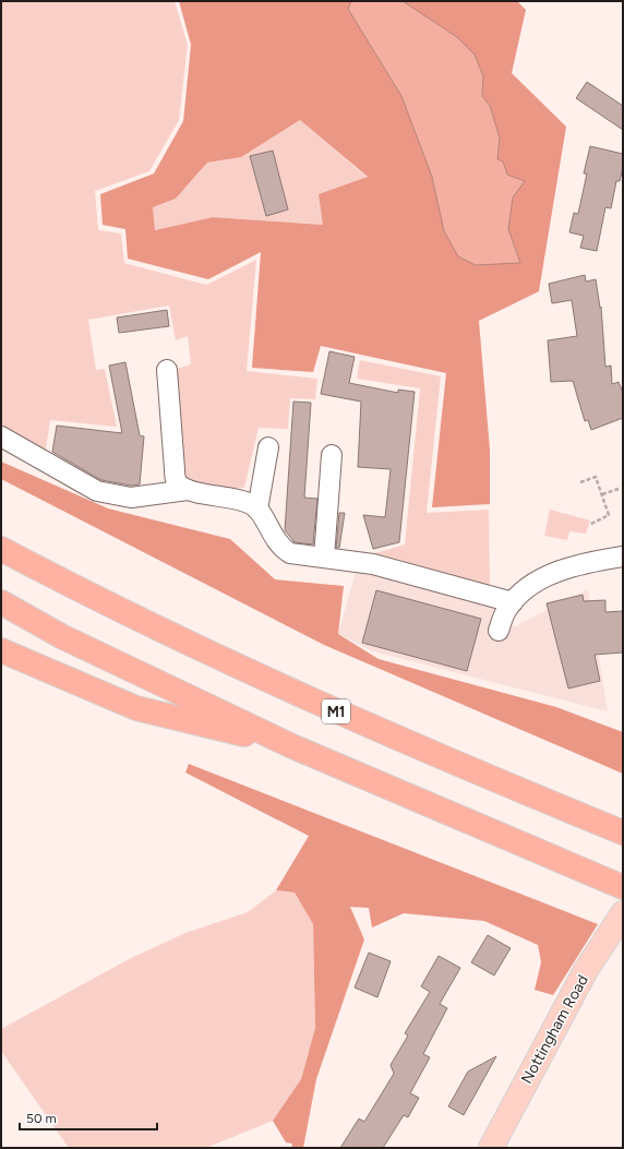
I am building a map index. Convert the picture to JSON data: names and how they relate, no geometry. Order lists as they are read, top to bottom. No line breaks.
{"streets":{"highway":["M1"],"main road":["Nottingham Road"]},"scale_bar":"50 m"}
